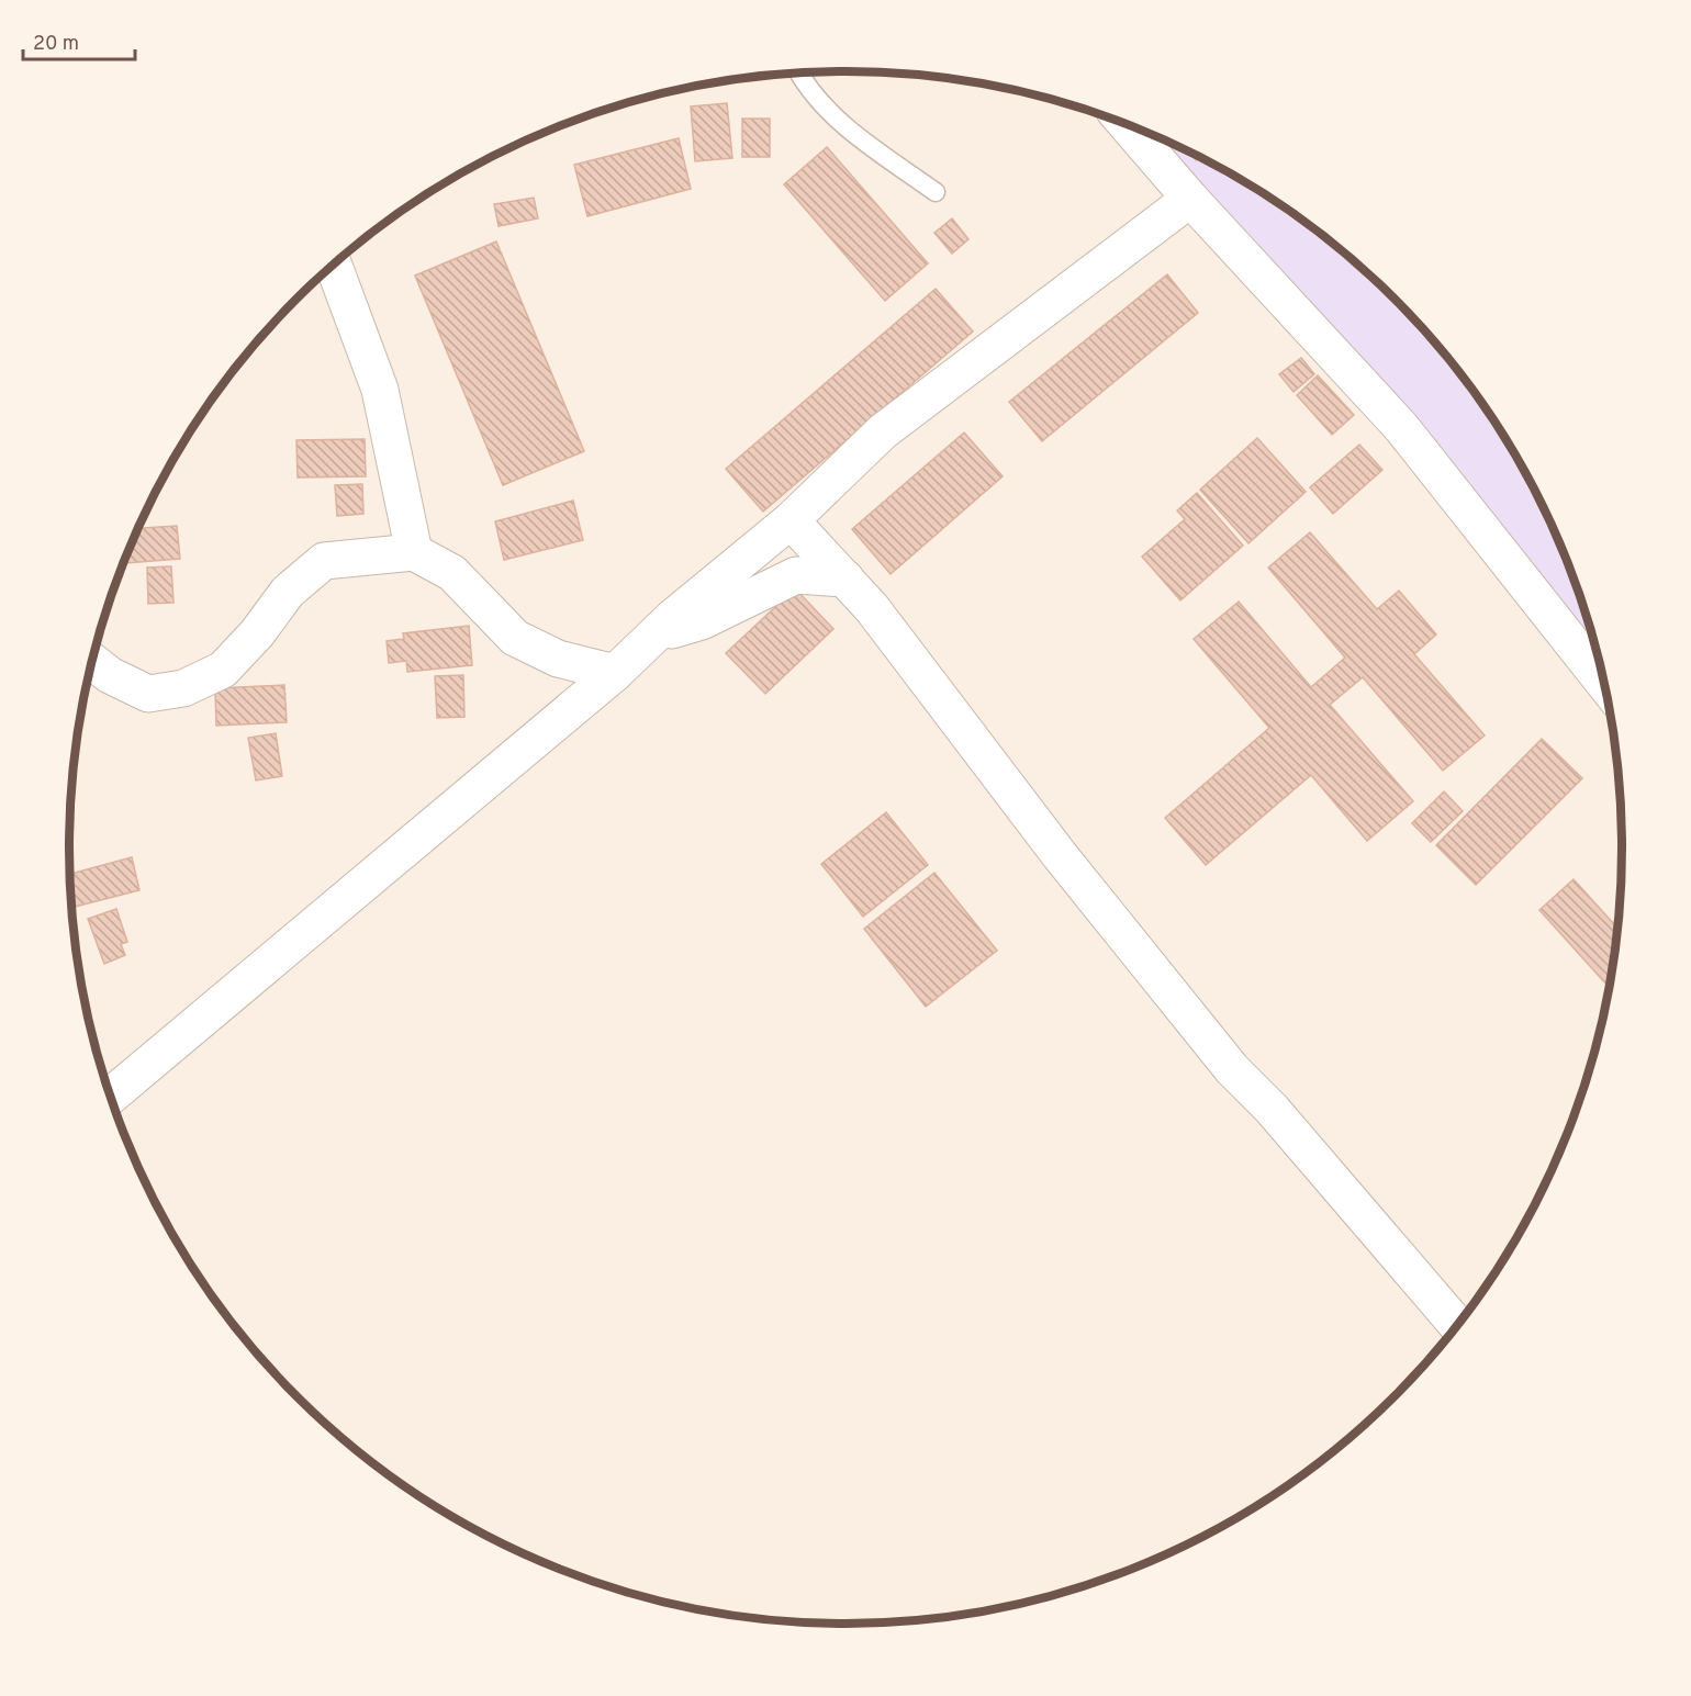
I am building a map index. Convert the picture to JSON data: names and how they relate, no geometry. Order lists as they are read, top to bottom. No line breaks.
{"scale_bar":"20 m"}
